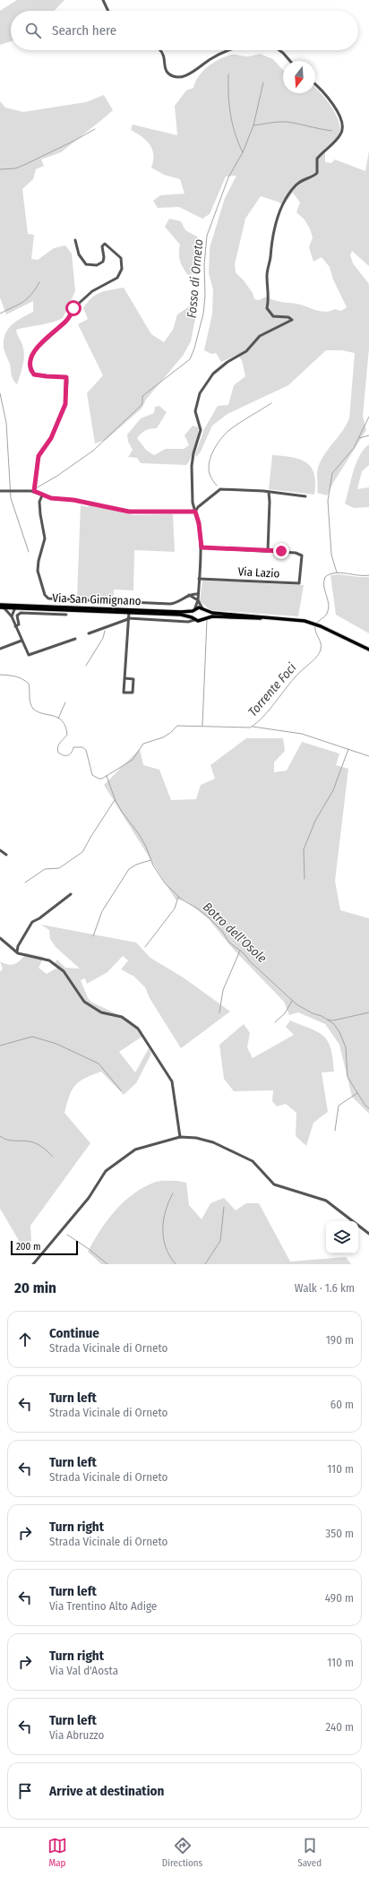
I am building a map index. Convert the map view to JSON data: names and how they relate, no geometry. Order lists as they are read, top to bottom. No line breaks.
{"streets":{"main road":["Via San Gimignano"],"street":["Via Lazio"]},"water":["Fosso di Orneto","Torrente Foci","Botro dell'Osole"],"scale_bar":"200 m","north":"bottom","page":{"search":"Search here","scale":"200 m","heading":["20 min","Walk · 1.6 km"],"list":[["Continue","Strada Vicinale di Orneto","190 m"],["Turn left","Strada Vicinale di Orneto","60 m"],["Turn left","Strada Vicinale di Orneto","110 m"],["Turn right","Strada Vicinale di Orneto","350 m"],["Turn left","Via Trentino Alto Adige","490 m"],["Turn right","Via Val d'Aosta","110 m"],["Turn left","Via Abruzzo","240 m"],"Arrive at destination"],"nav":["Map","Directions","Saved"]}}
